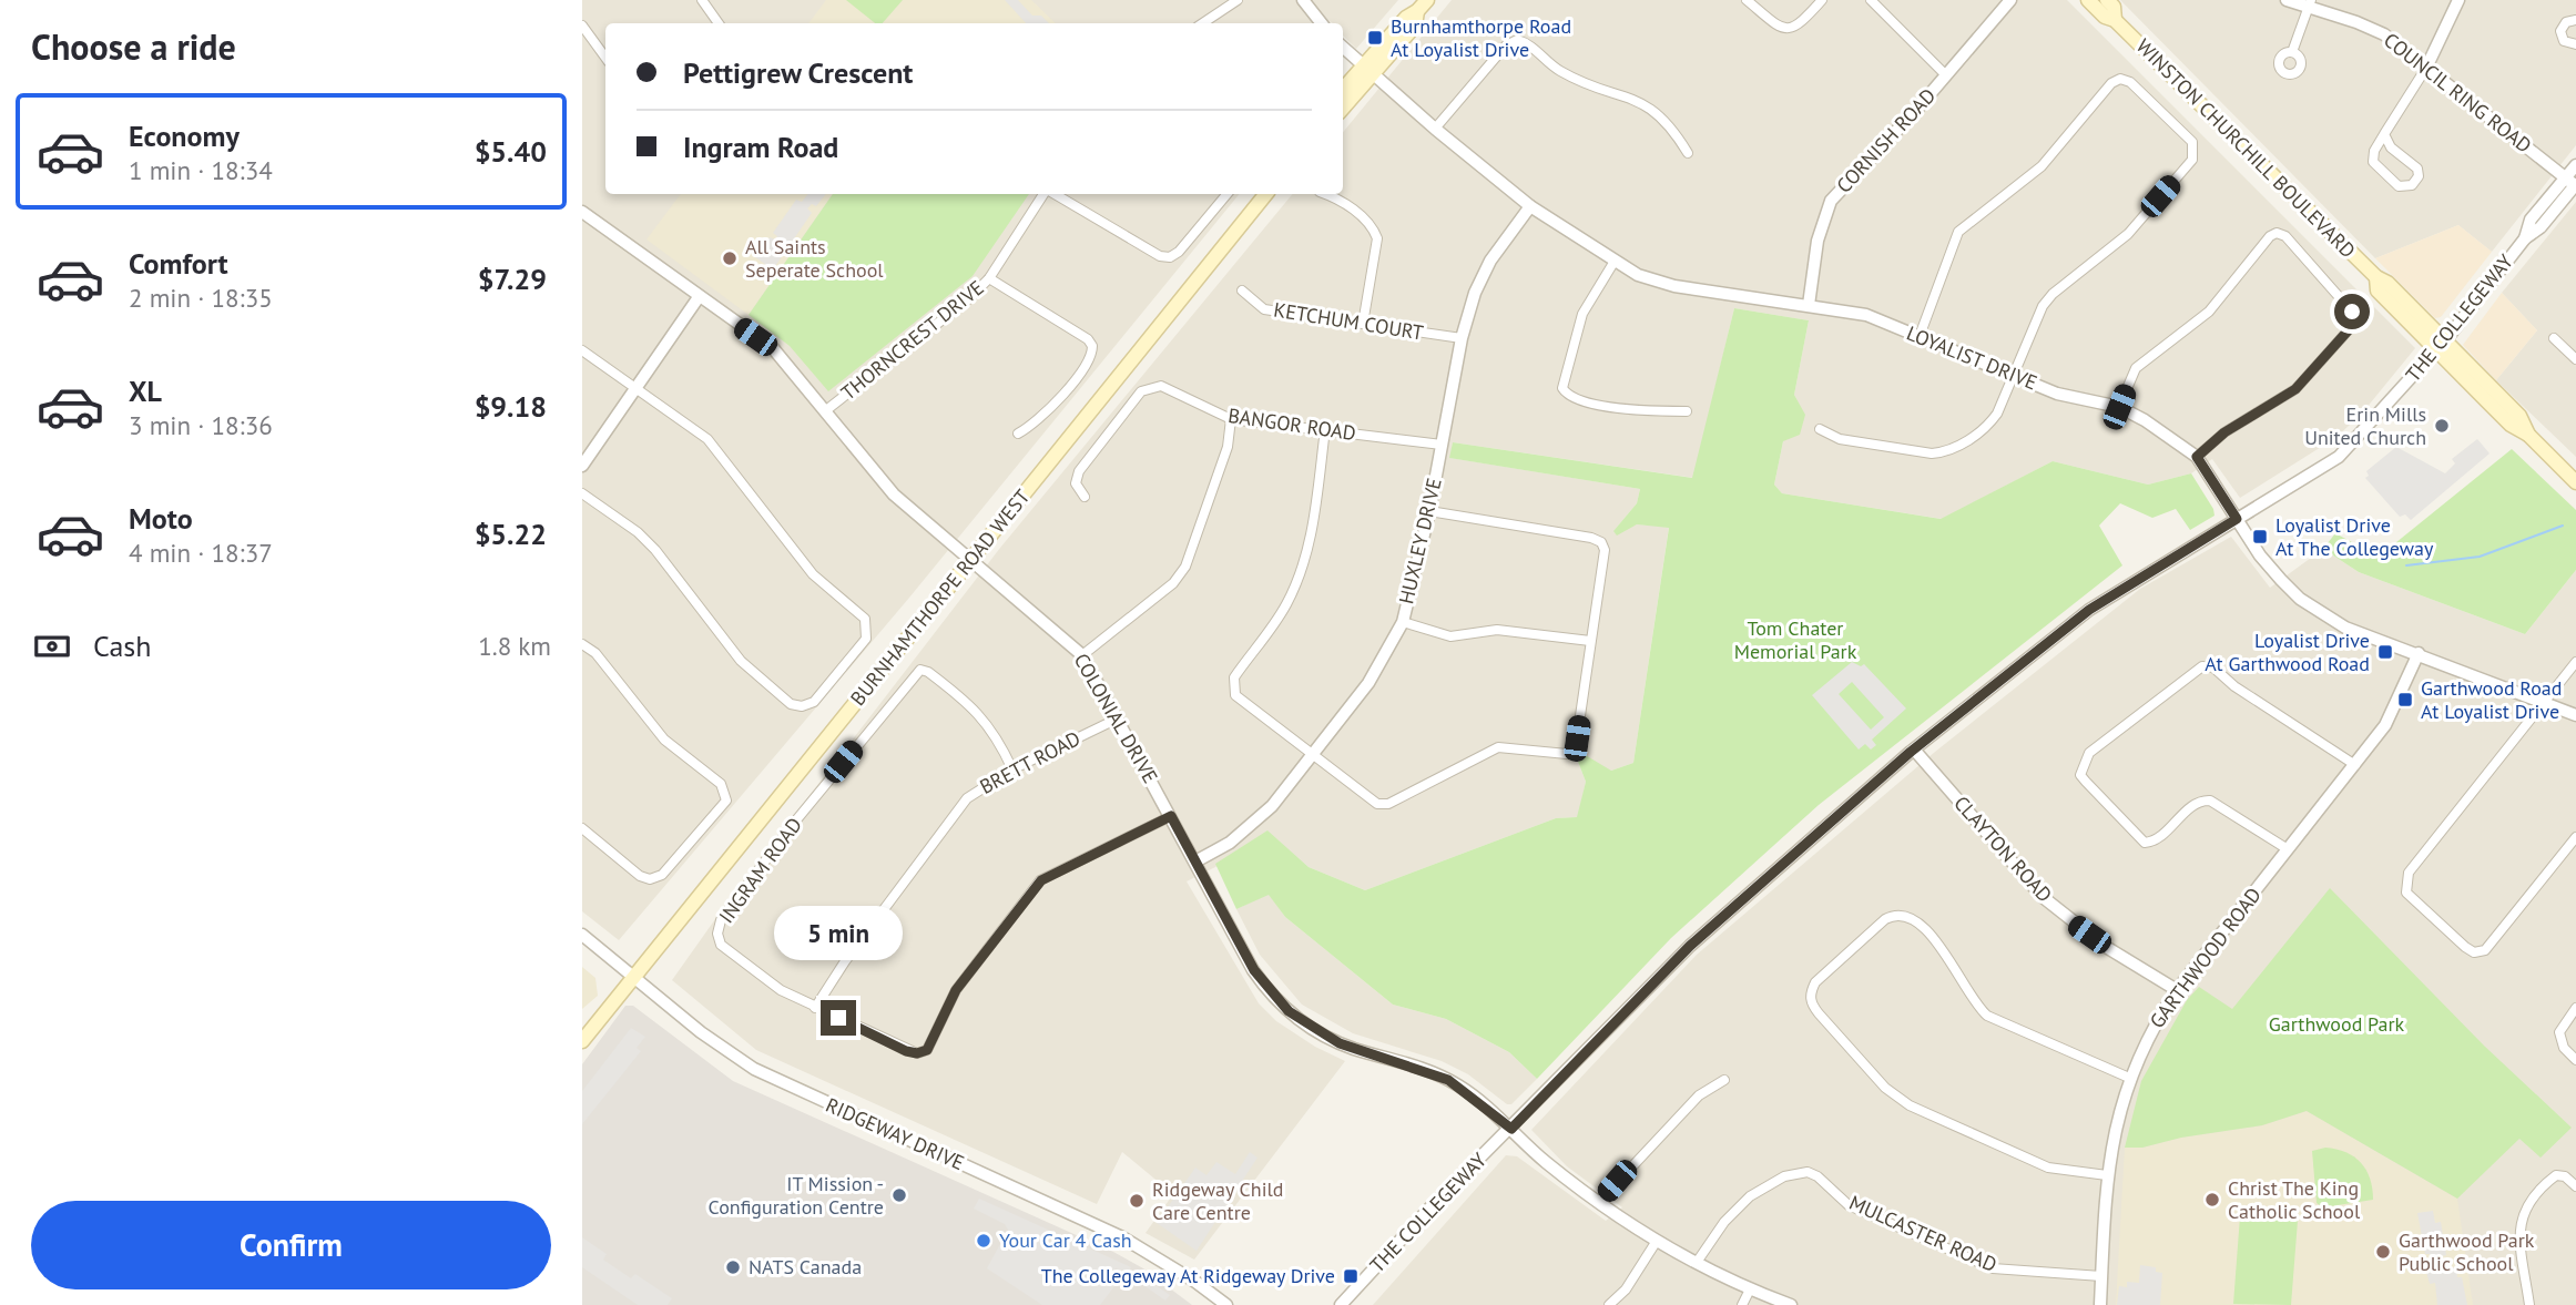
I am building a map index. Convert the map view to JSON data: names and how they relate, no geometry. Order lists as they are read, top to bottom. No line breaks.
{"streets":{"main road":["WINSTON CHURCHILL BOULEVARD","BURNHAMTHORPE ROAD WEST"],"street":["COUNCIL RING ROAD","CORNISH ROAD","THE COLLEGEWAY","KETCHUM COURT","THORNCREST DRIVE","LOYALIST DRIVE","BANGOR ROAD","HUXLEY DRIVE","COLONIAL DRIVE","BRETT ROAD","CLAYTON ROAD","INGRAM ROAD","GARTHWOOD ROAD","RIDGEWAY DRIVE","MULCASTER ROAD"]},"crossings":[["COUNCIL RING ROAD","THE COLLEGEWAY"],["CORNISH ROAD","LOYALIST DRIVE"],["WINSTON CHURCHILL BOULEVARD","THE COLLEGEWAY"],["THE COLLEGEWAY","LOYALIST DRIVE"],["THE COLLEGEWAY","COLONIAL DRIVE"],["THE COLLEGEWAY","CLAYTON ROAD"],["KETCHUM COURT","HUXLEY DRIVE"],["THORNCREST DRIVE","COLONIAL DRIVE"],["LOYALIST DRIVE","HUXLEY DRIVE"],["LOYALIST DRIVE","GARTHWOOD ROAD"],["BANGOR ROAD","HUXLEY DRIVE"],["HUXLEY DRIVE","COLONIAL DRIVE"],["BURNHAMTHORPE ROAD WEST","COLONIAL DRIVE"],["BURNHAMTHORPE ROAD WEST","RIDGEWAY DRIVE"],["COLONIAL DRIVE","BRETT ROAD"],["COLONIAL DRIVE","INGRAM ROAD"],["COLONIAL DRIVE","MULCASTER ROAD"],["BRETT ROAD","INGRAM ROAD"],["CLAYTON ROAD","GARTHWOOD ROAD"],["GARTHWOOD ROAD","MULCASTER ROAD"]],"parks":["Tom Chater Memorial Park","Garthwood Park"],"places":{"transit":["Burnhamthorpe Road At Loyalist Drive","Loyalist Drive At The Collegeway","Loyalist Drive At Garthwood Road","Garthwood Road At Loyalist Drive","The Collegeway At Ridgeway Drive"],"other":["All Saints Seperate School","Erin Mills United Church","IT Mission - Configuration Centre","Christ The King Catholic School","Ridgeway Child Care Centre","Your Car 4 Cash","Garthwood Park Public School","NATS Canada"]},"page":{"heading":"Choose a ride","banner":["Pettigrew Crescent","Ingram Road"],"list":[{"name":"Economy","note":"1 min · 18:34","value":"$5.40"},{"name":"Comfort","note":"2 min · 18:35","value":"$7.29"},{"name":"XL","note":"3 min · 18:36","value":"$9.18"},{"name":"Moto","note":"4 min · 18:37","value":"$5.22"}],"pay":["Cash","1.8 km"],"bubble":"5 min","buttons":"Confirm"}}
